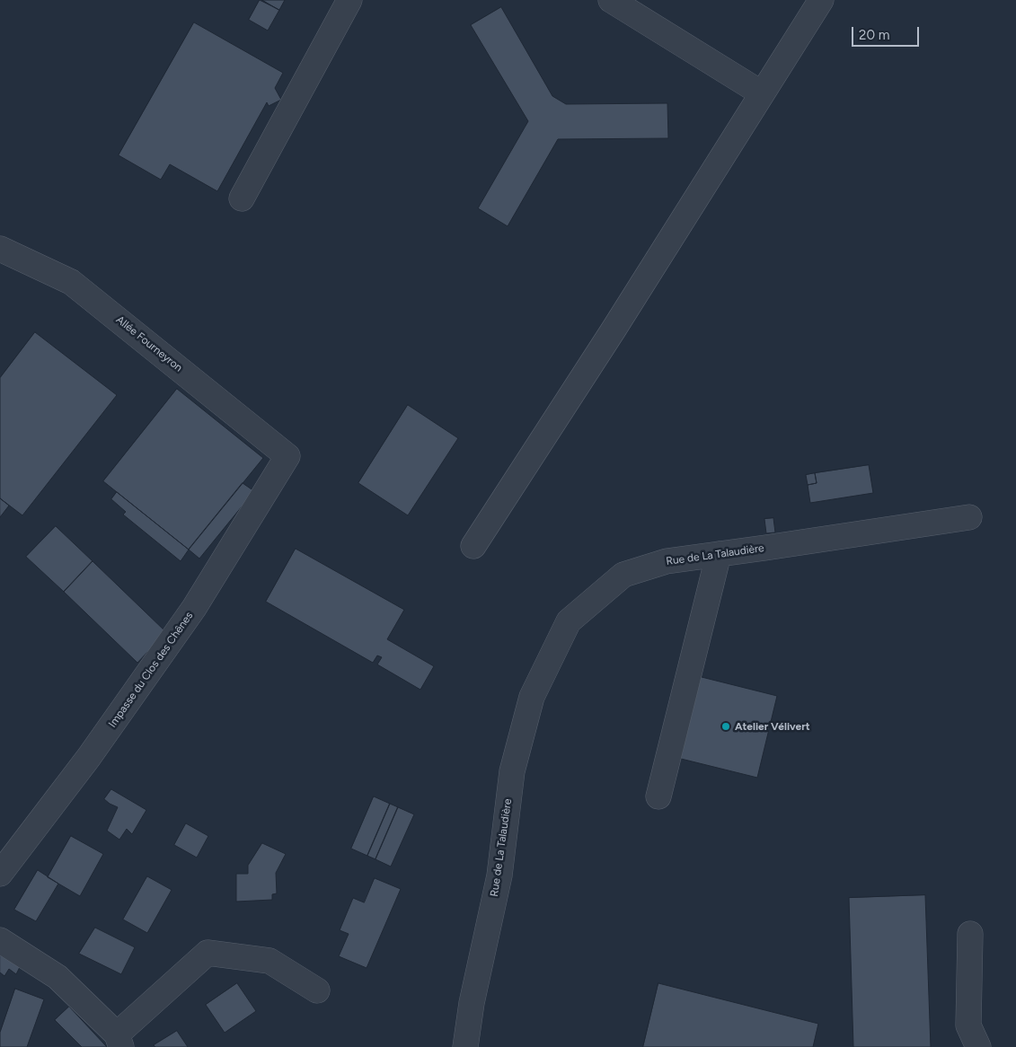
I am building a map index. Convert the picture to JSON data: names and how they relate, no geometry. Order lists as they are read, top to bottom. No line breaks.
{"streets":{"street":["Allée Fourneyron","Rue de La Talaudière","Impasse du Clos des Chênes"]},"crossings":[["Allée Fourneyron","Impasse du Clos des Chênes"]],"places":["Atelier Vélivert"],"scale_bar":"20 m"}
